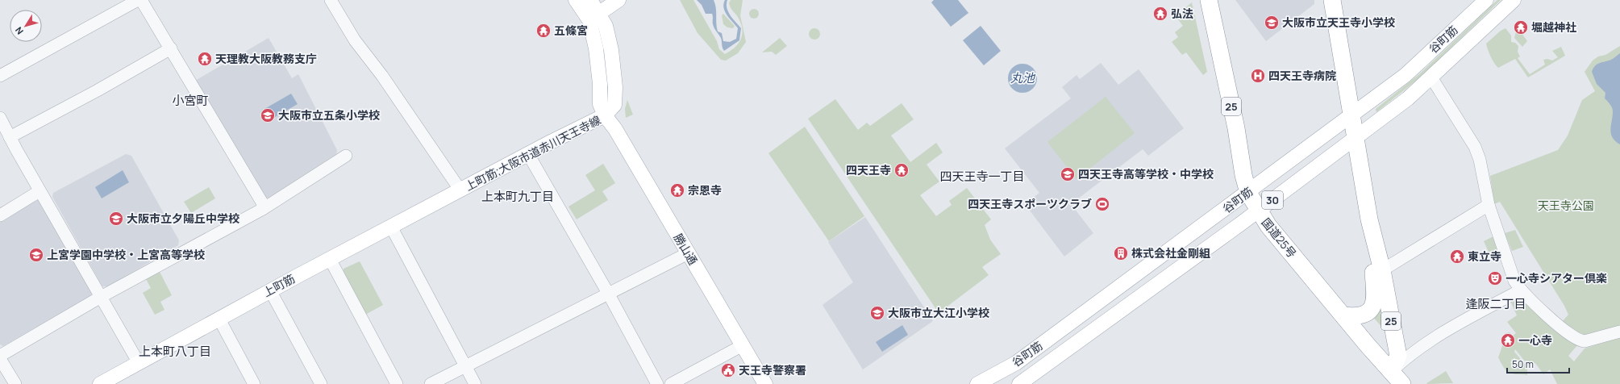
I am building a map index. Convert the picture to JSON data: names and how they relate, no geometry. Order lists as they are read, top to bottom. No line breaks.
{"streets":{"highway":["25","国道25号"],"main road":["谷町筋","上町筋;大阪市道赤川天王寺線","30","勝山通","上町筋"]},"crossings":[["谷町筋","25"],["谷町筋","国道25号"],["25","国道25号"],["上町筋;大阪市道赤川天王寺線","勝山通"],["上町筋;大阪市道赤川天王寺線","上町筋"]],"districts":["小宮町","四天王寺一丁目","上本町九丁目","逢阪二丁目","上本町八丁目"],"water":["丸池"],"parks":["天王寺公園"],"places":{"temple":["弘法","堀越神社","五條宮","天理教大阪教務支庁","四天王寺","宗恩寺","東立寺","一心寺"],"school or university":["大阪市立天王寺小学校","大阪市立五条小学校","四天王寺高等学校・中学校","大阪市立夕陽丘中学校","上宮学園中学校・上宮高等学校","大阪市立大江小学校"],"hospital":["四天王寺病院"],"sports":["四天王寺スポーツクラブ"],"building":["株式会社金剛組"],"theatre":["一心寺シアター倶楽"],"public building":["天王寺警察署"]},"scale_bar":"50 m","north":"bottom left"}
